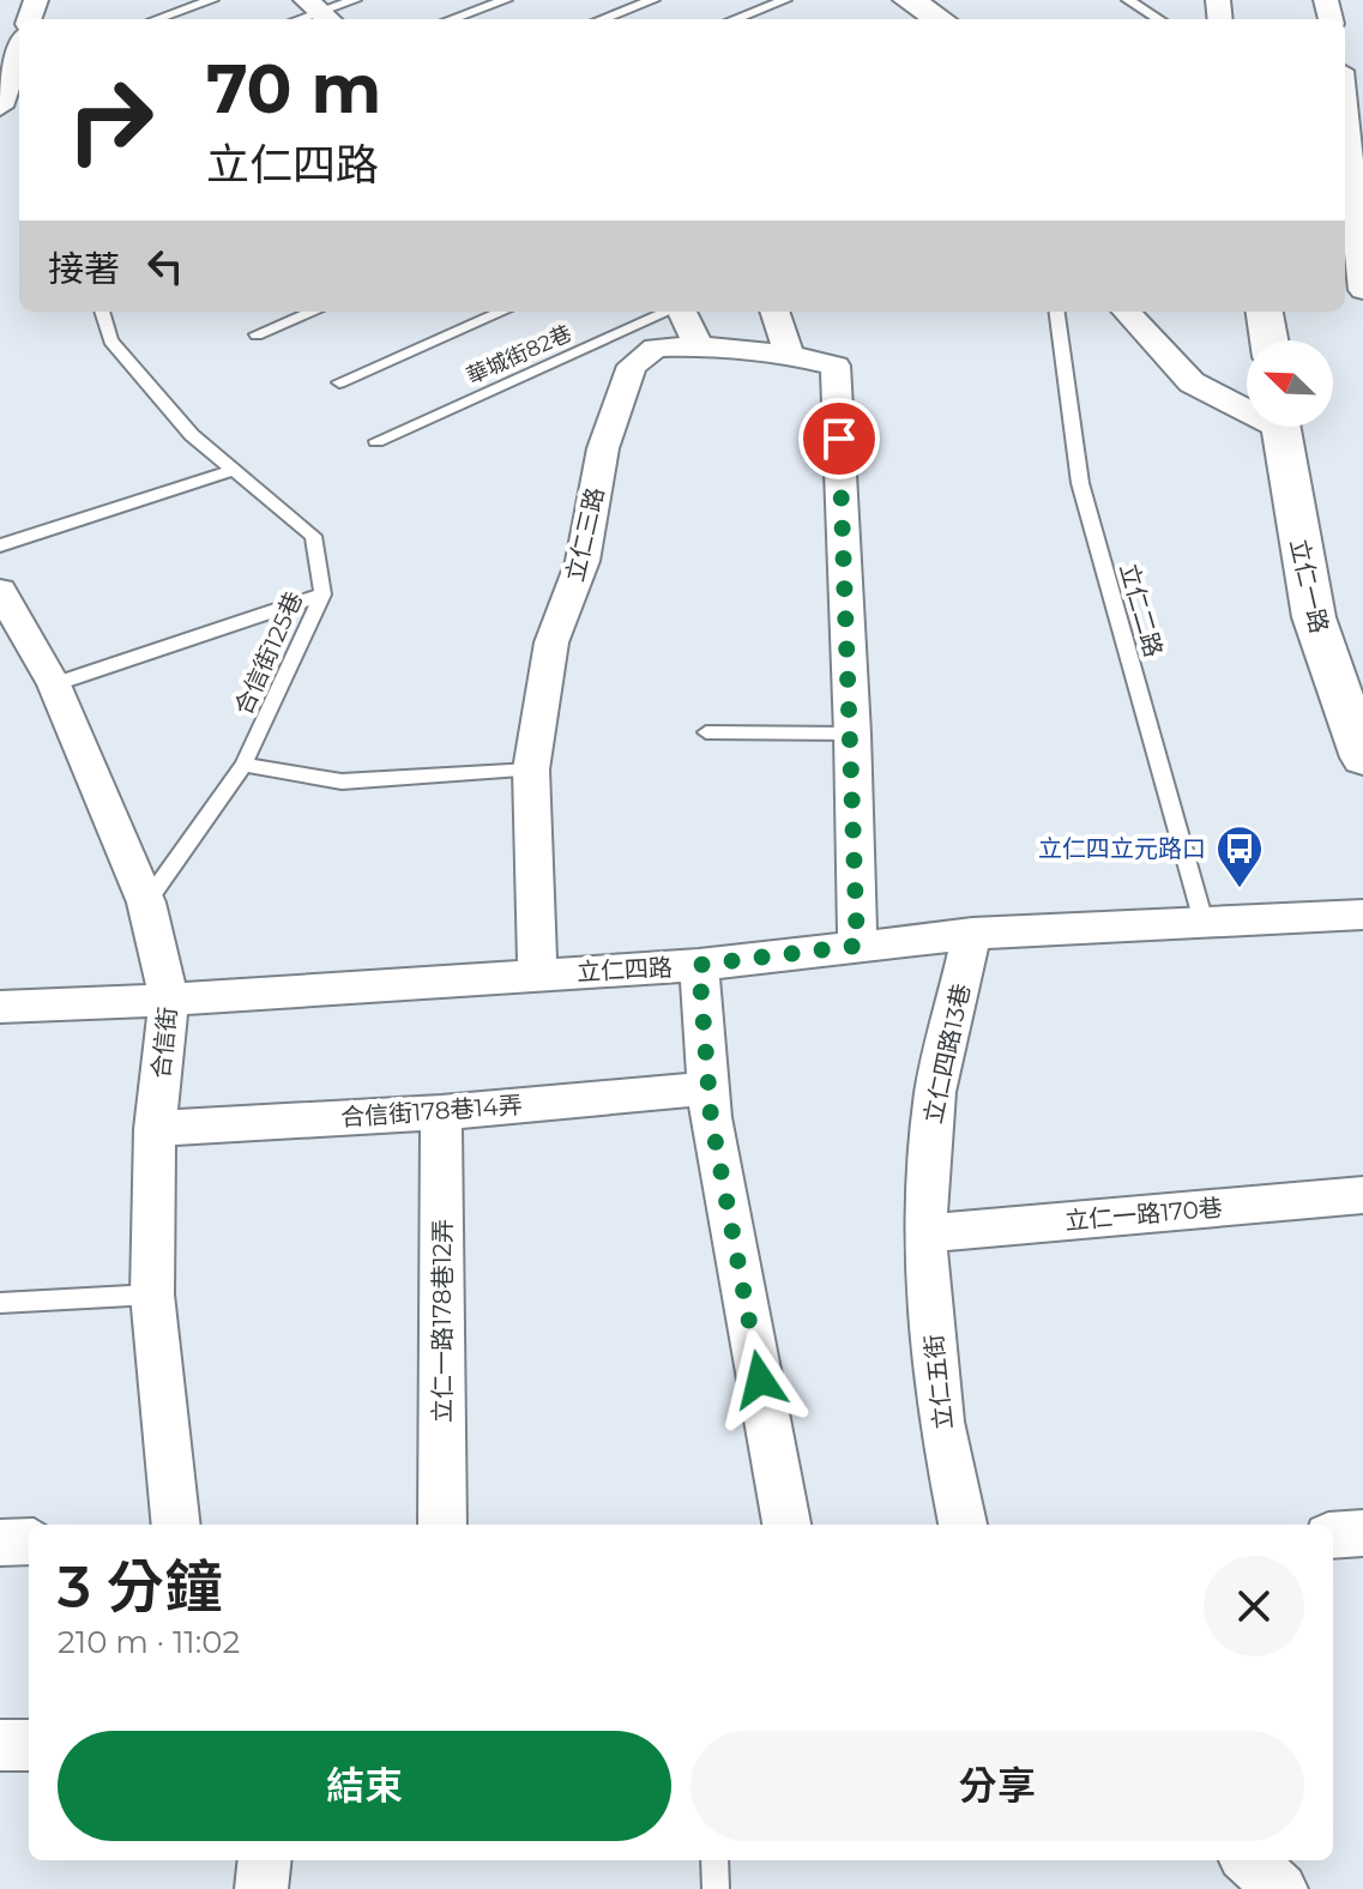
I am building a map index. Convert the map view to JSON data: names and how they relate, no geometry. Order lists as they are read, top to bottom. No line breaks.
{"streets":{"street":["立仁三路","立仁一路","立仁四路","合信街","立仁四路13巷","合信街178巷14弄","立仁一路170巷","立仁一路178巷12弄","立仁五街"],"lane":["華城街82巷","立仁二路","合信街125巷"]},"crossings":[["立仁三路","立仁四路"],["立仁二路","立仁四路"],["合信街125巷","合信街"],["立仁四路","合信街"],["立仁四路","立仁四路13巷"],["合信街","合信街178巷14弄"],["立仁四路13巷","立仁一路170巷"],["立仁四路13巷","立仁五街"],["合信街178巷14弄","立仁一路178巷12弄"],["立仁一路170巷","立仁五街"]],"places":{"bus stop":["立仁四立元路口"]},"north":"top left","page":{"turn":["70 m","立仁四路"],"then":"接著","heading":["3 分鐘","210 m · 11:02"],"buttons":["結束","分享"]}}
